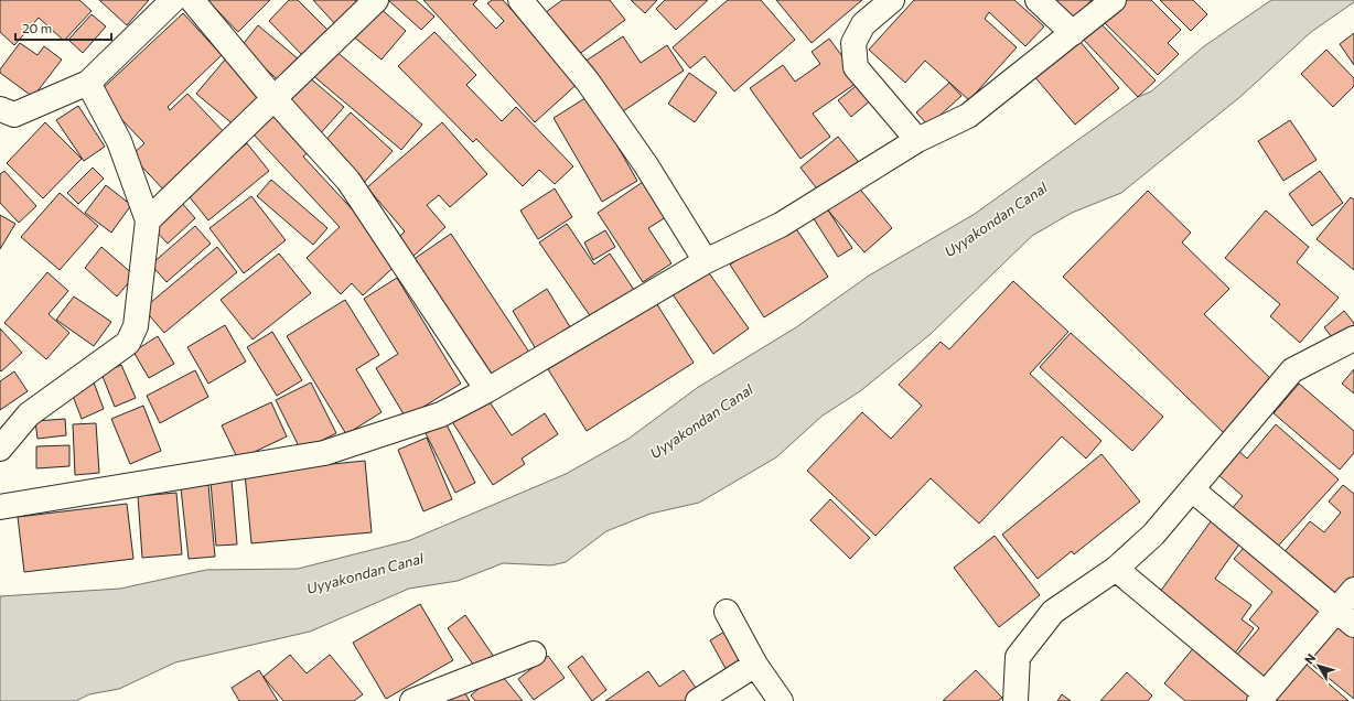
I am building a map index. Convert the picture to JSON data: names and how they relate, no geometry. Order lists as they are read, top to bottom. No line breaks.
{"water":["Uyyakondan Canal"],"scale_bar":"20 m","north":"top left"}
